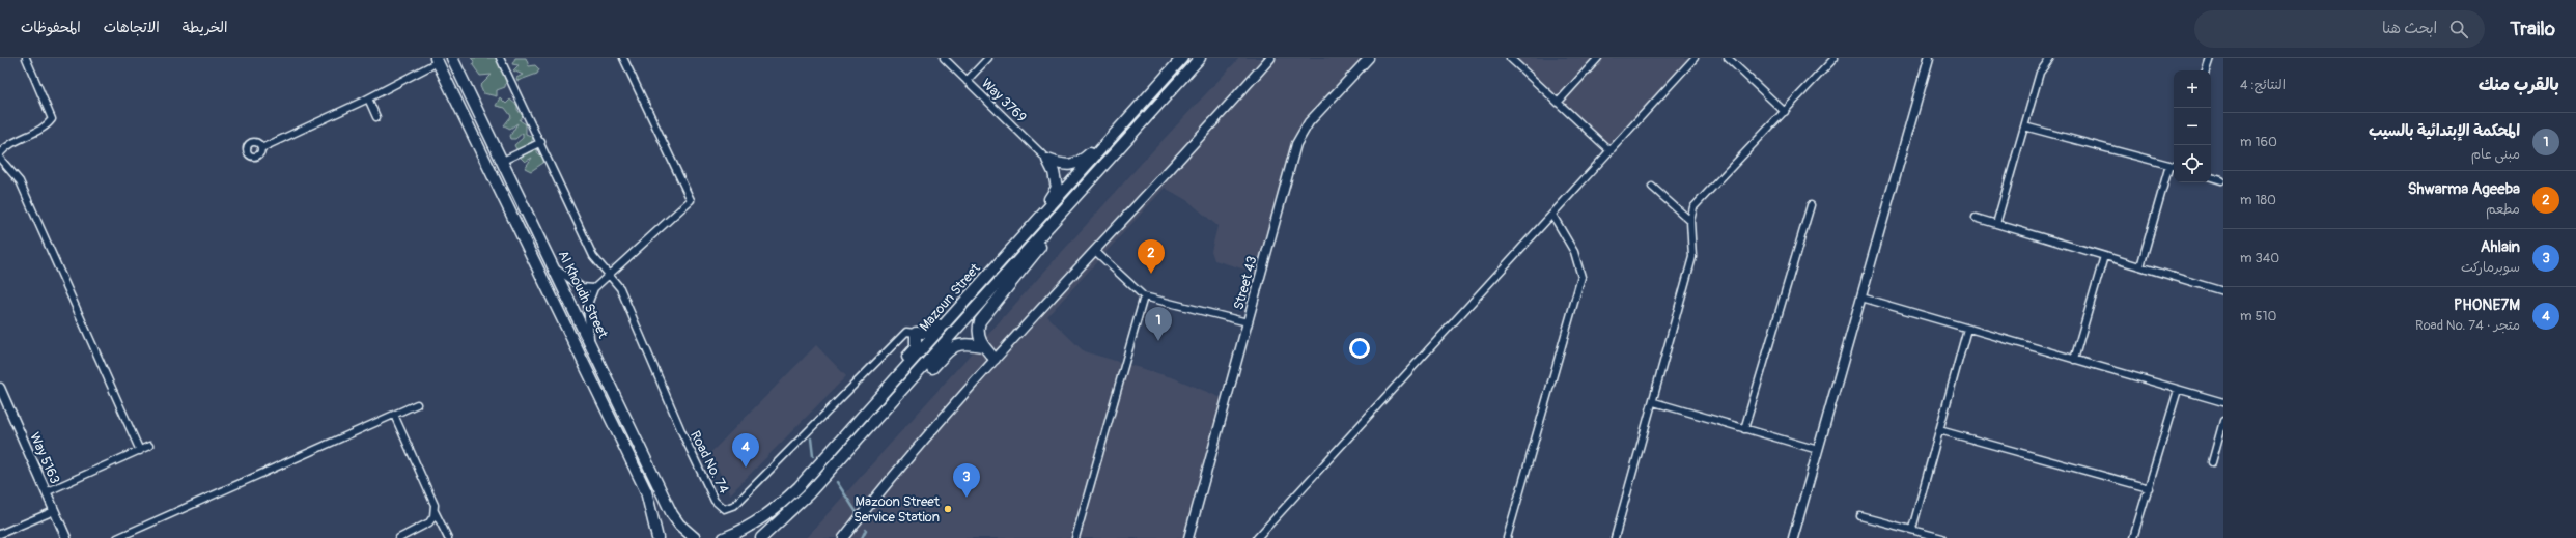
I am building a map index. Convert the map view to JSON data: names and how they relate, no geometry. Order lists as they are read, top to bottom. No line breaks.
{"streets":{"main road":["Al Khoudh Street","Mazoun Street"],"street":["Way 3769","Street 43","Way 5163","Road No. 74"]},"places":["Mazoon Street Service Station"],"page":{"header":"Trailo","search":"ابحث هنا","nav":["الخريطة","الاتجاهات","المحفوظات"],"heading":["بالقرب منك","النتائج: 4"],"map_buttons":["+","−"],"list":[{"mark":"1","name":"المحكمة الإبتدائية بالسيب","note":"مبنى عام","value":"160 m"},{"mark":"2","name":"Shwarma Ageeba","note":"مطعم","value":"180 m"},{"mark":"3","name":"Ahlain","note":"سوبرماركت","value":"340 m"},{"mark":"4","name":"PHONE7M","note":"متجر · Road No. 74","value":"510 m"}],"pins":["2","1","4","3"]}}
